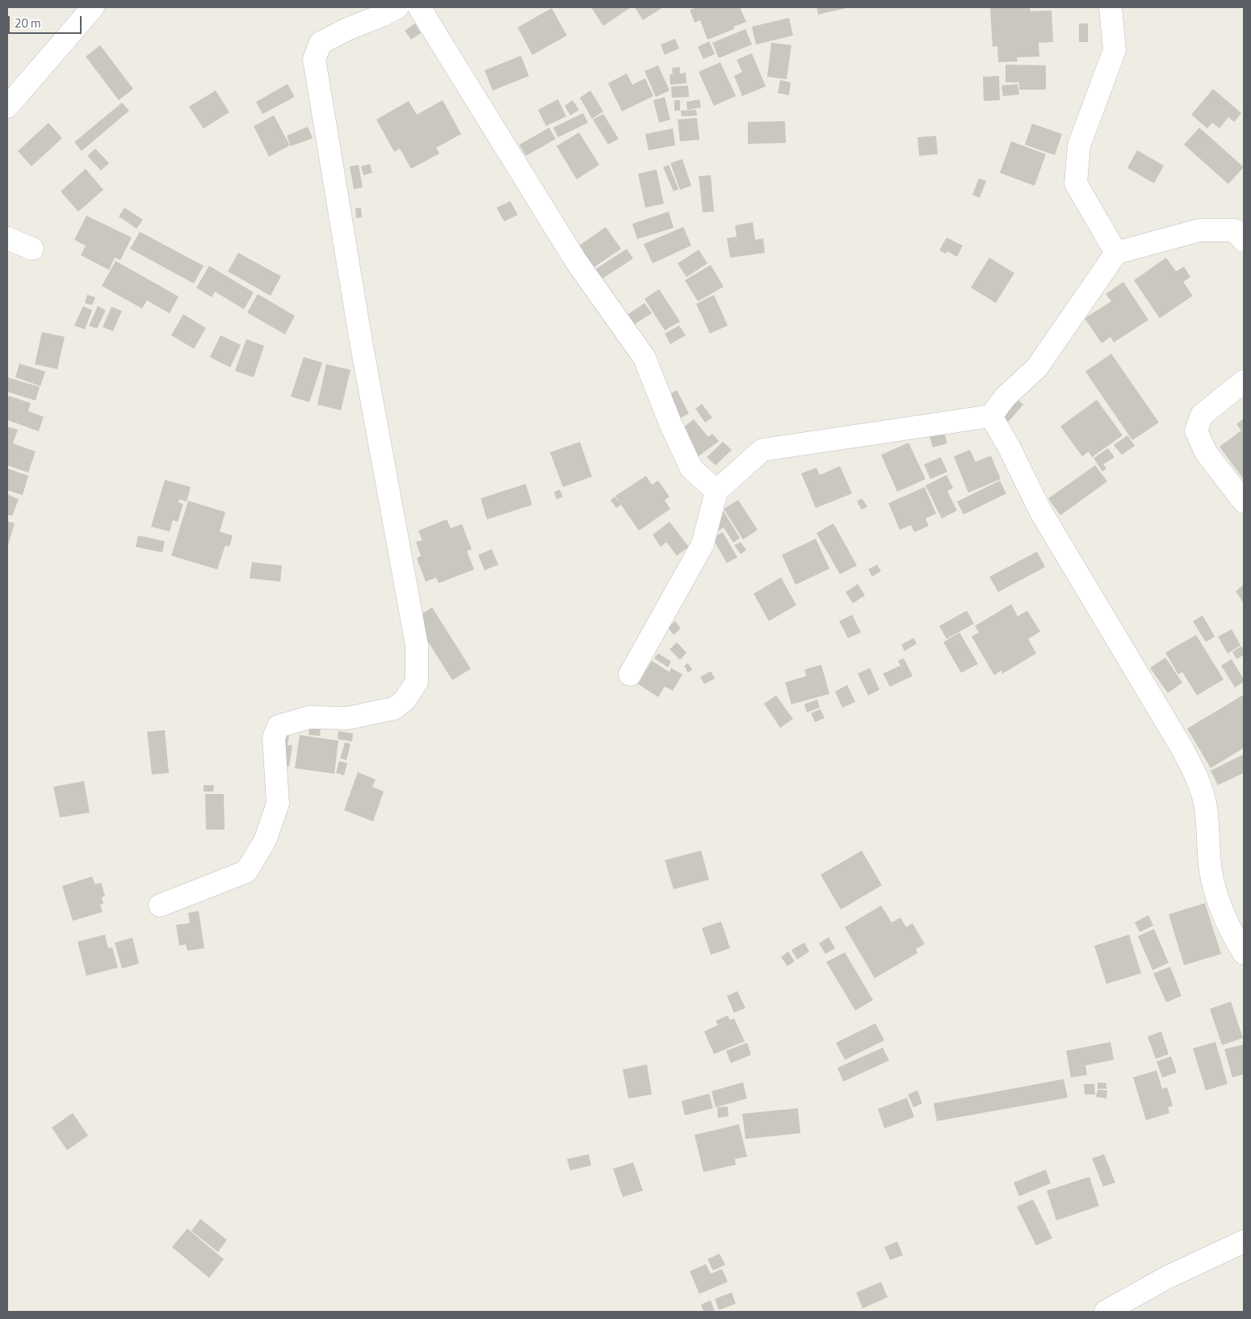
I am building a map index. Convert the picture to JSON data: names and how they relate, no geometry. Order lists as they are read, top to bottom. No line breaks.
{"scale_bar":"20 m"}
